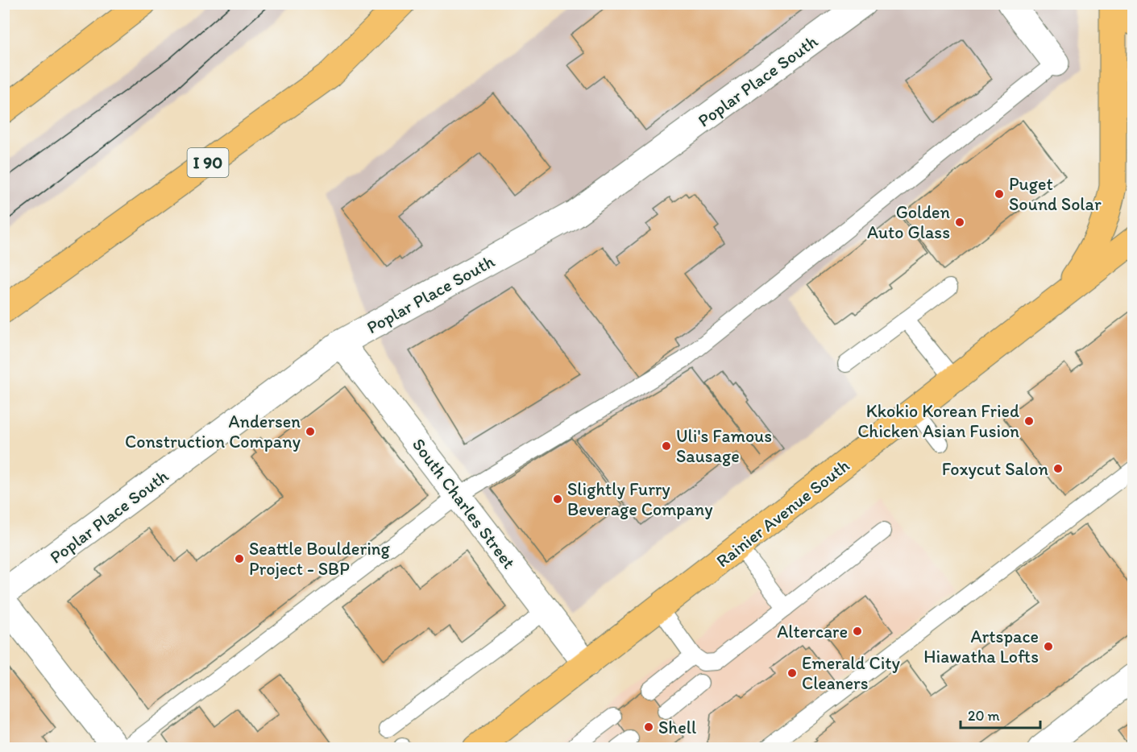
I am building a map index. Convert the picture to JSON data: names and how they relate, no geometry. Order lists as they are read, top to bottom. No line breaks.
{"streets":{"main road":["I 90","Rainier Avenue South"],"street":["Poplar Place South","South Charles Street"]},"crossings":[["Poplar Place South","South Charles Street"],["South Charles Street","Rainier Avenue South"]],"places":["Puget Sound Solar","Golden Auto Glass","Kkokio Korean Fried Chicken Asian Fusion","Andersen Construction Company","Uli's Famous Sausage","Foxycut Salon","Slightly Furry Beverage Company","Seattle Bouldering Project - SBP","Altercare","Artspace Hiawatha Lofts","Emerald City Cleaners","Shell"],"scale_bar":"20 m"}
